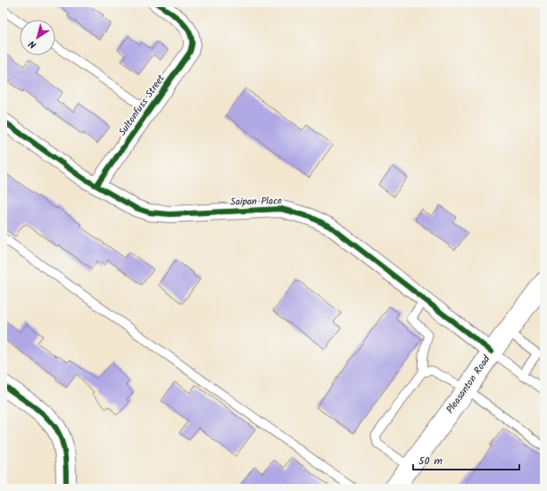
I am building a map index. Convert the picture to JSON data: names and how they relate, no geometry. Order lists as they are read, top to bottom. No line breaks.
{"streets":{"main road":["Pleasanton Road"],"street":["Sultonfuss Street","Saipan Place"]},"crossings":[["Sultonfuss Street","Saipan Place"],["Saipan Place","Pleasanton Road"]],"scale_bar":"50 m","north":"bottom left"}
